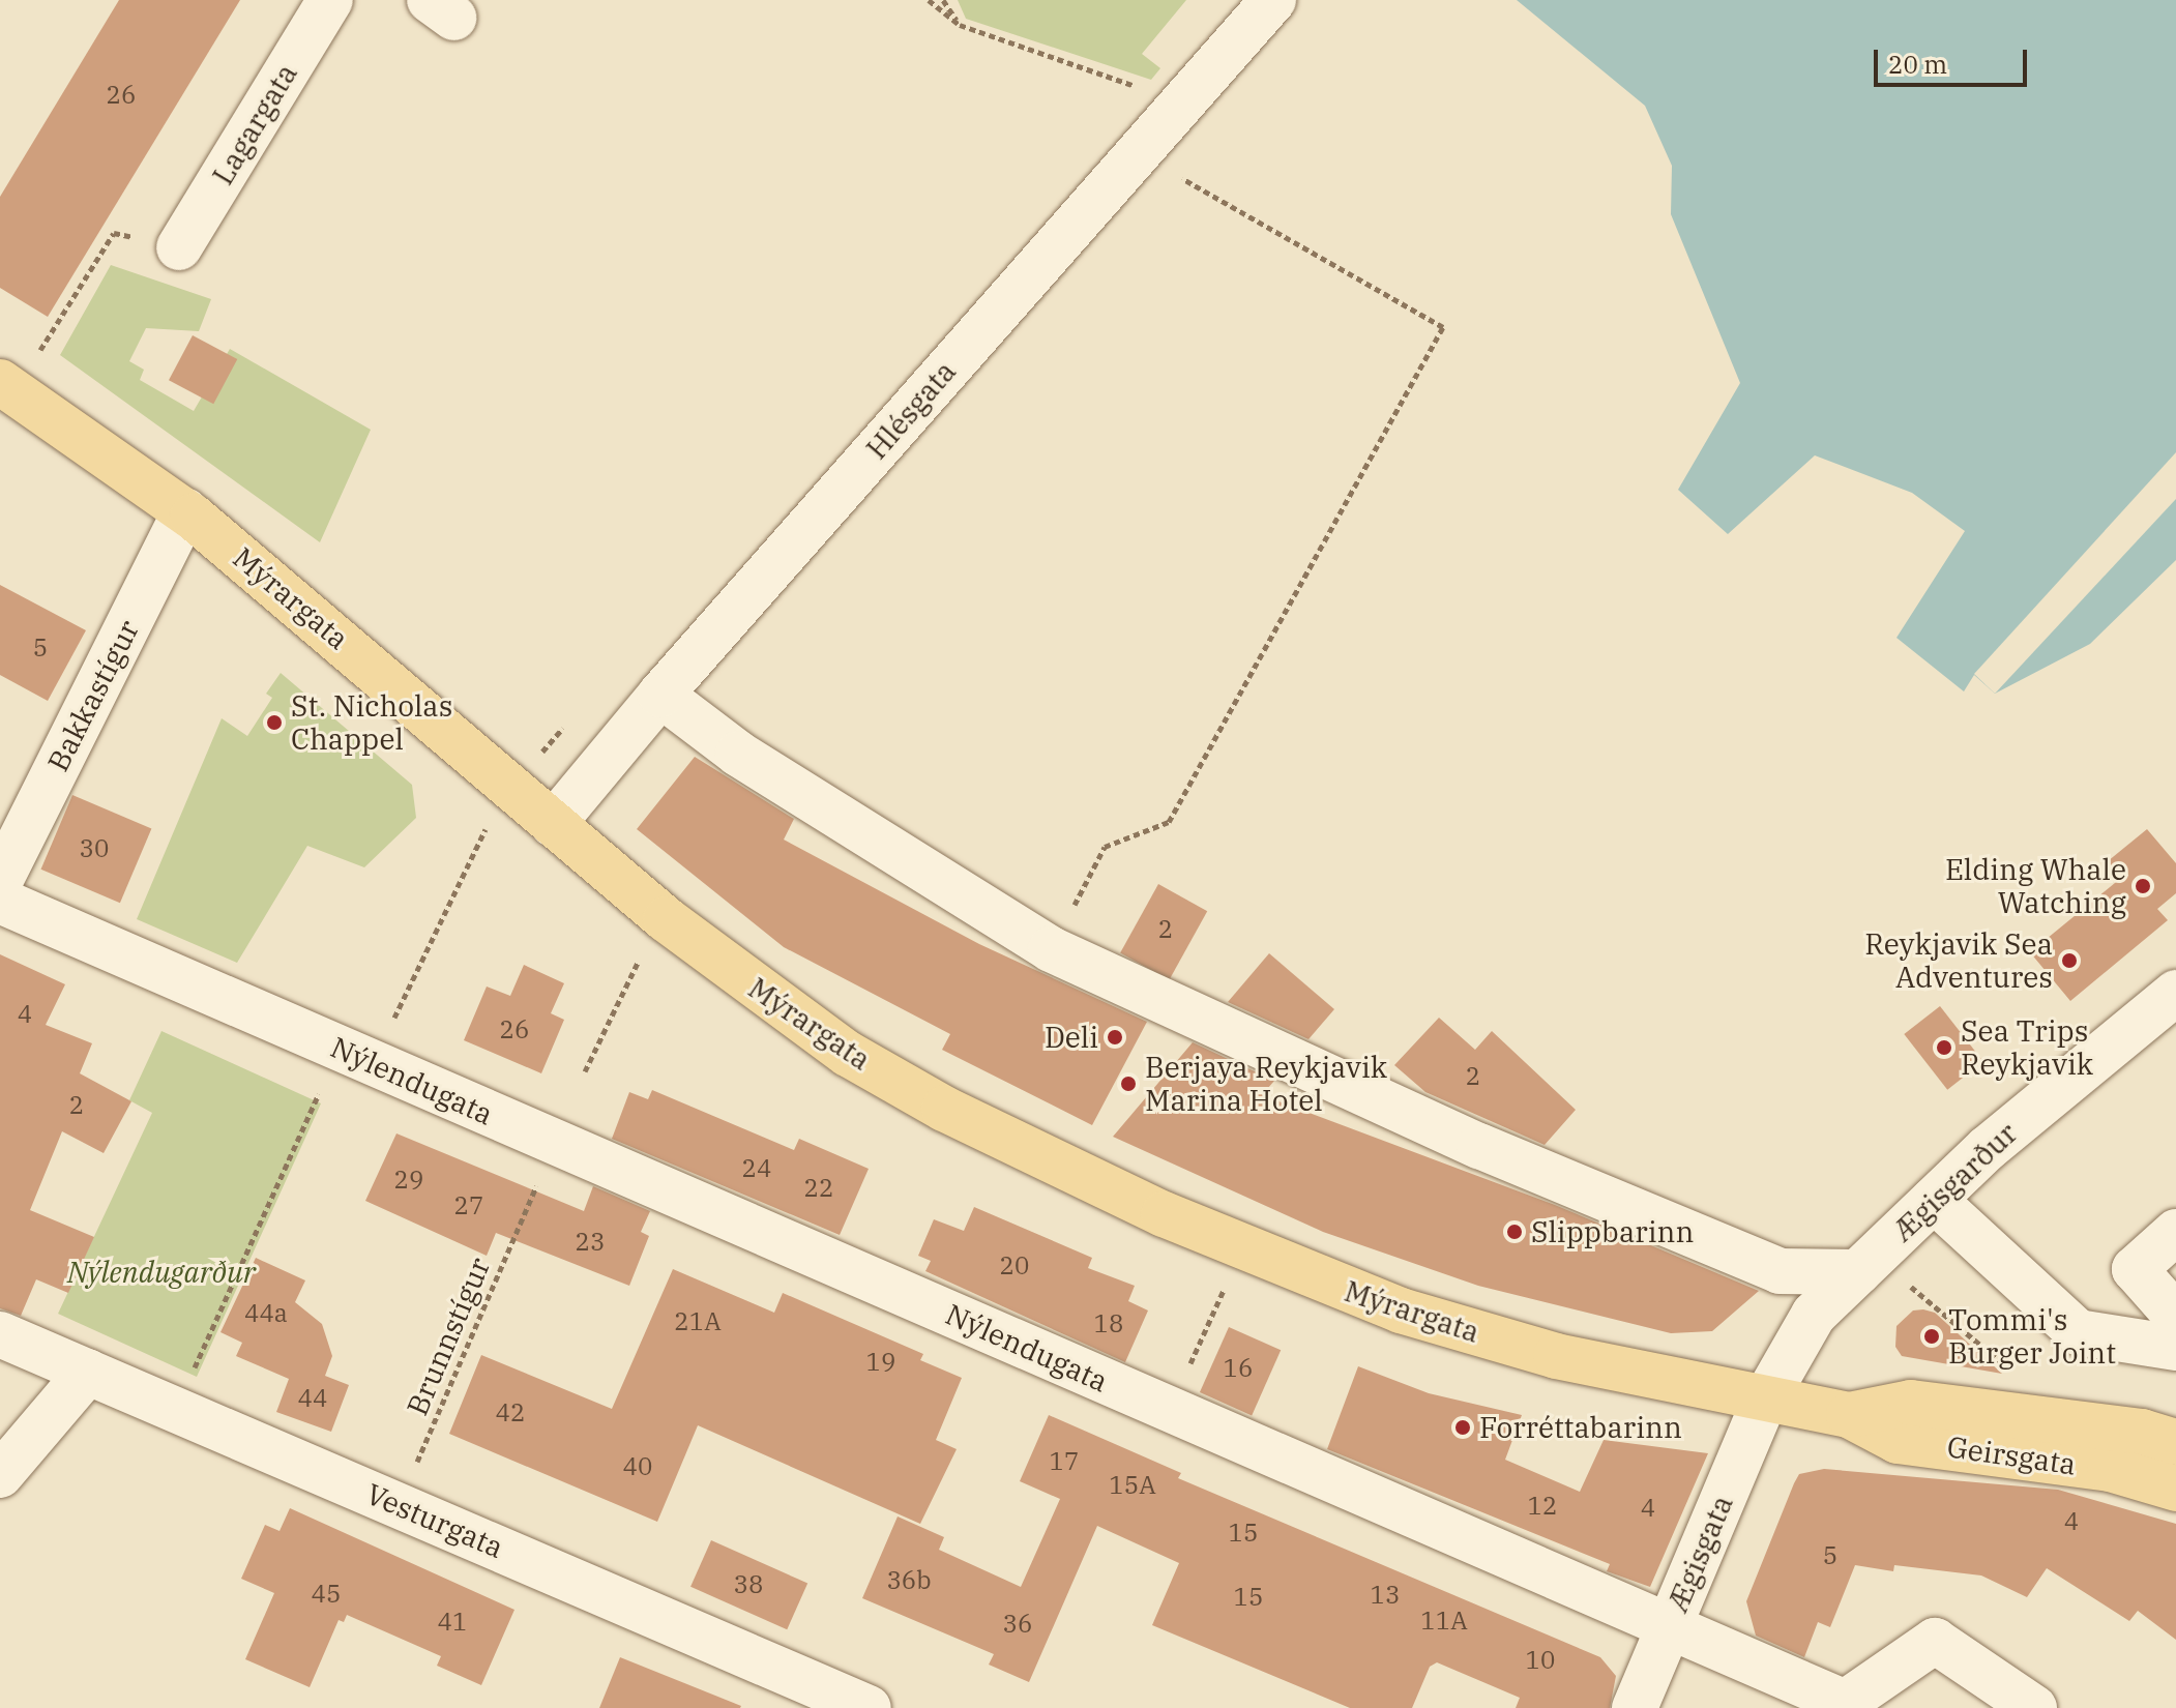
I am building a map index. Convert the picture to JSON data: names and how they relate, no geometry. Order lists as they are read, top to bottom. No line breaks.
{"streets":{"main road":["Mýrargata","Geirsgata"],"street":["Lagargata","Hlésgata","Bakkastígur","Nýlendugata","Ægisgarður","Vesturgata","Ægisgata"],"path":["Brunnstígur"]},"crossings":[["Hlésgata","Mýrargata"],["Mýrargata","Bakkastígur"],["Mýrargata","Ægisgarður"],["Mýrargata","Geirsgata"],["Mýrargata","Ægisgata"],["Nýlendugata","Ægisgata"],["Ægisgarður","Geirsgata"],["Ægisgarður","Ægisgata"],["Brunnstígur","Vesturgata"],["Geirsgata","Ægisgata"]],"parks":["Nýlendugarður"],"places":["St. Nicholas Chappel","Elding Whale Watching","Reykjavik Sea Adventures","Deli","Sea Trips Reykjavik","Berjaya Reykjavik Marina Hotel","Slippbarinn","Tommi's Burger Joint","Forréttabarinn"],"house_numbers":["26","5","30","2","4","26","2","2","24","29","22","27","23","20","44a","21A","18","19","16","44","42","17","40","15A","12","4","4","15","5","36b","38","45","13","15","11A","41","36","10"],"scale_bar":"20 m"}
